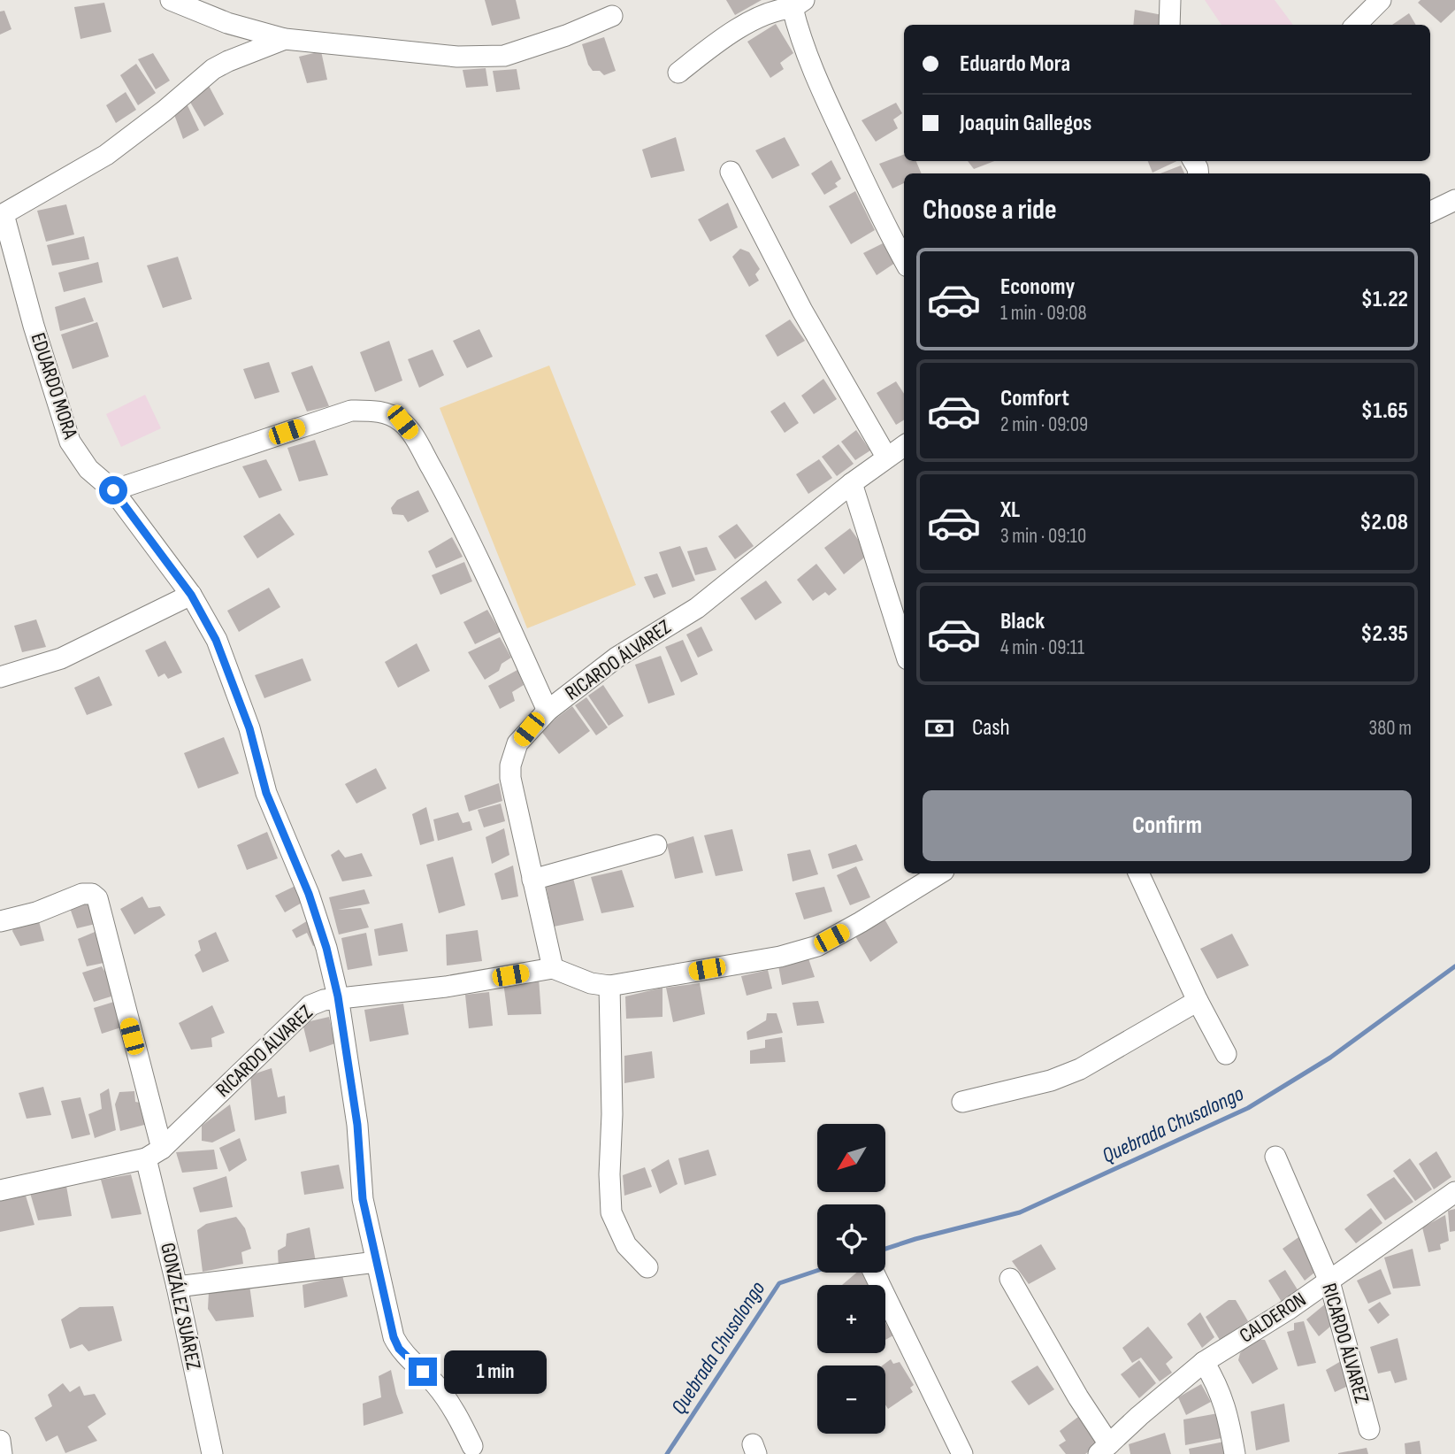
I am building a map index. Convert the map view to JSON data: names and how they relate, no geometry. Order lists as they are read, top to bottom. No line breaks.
{"streets":{"street":["EDUARDO MORA","RICARDO ÁLVAREZ","GONZÁLEZ SUÁREZ","CALDERON"]},"crossings":[["EDUARDO MORA","RICARDO ÁLVAREZ"],["RICARDO ÁLVAREZ","GONZÁLEZ SUÁREZ"],["RICARDO ÁLVAREZ","CALDERON"]],"water":["Quebrada Chusalongo"],"north":"bottom left","page":{"banner":["Eduardo Mora","Joaquin Gallegos"],"heading":"Choose a ride","list":[{"name":"Economy","note":"1 min · 09:08","value":"$1.22"},{"name":"Comfort","note":"2 min · 09:09","value":"$1.65"},{"name":"XL","note":"3 min · 09:10","value":"$2.08"},{"name":"Black","note":"4 min · 09:11","value":"$2.35"}],"pay":["Cash","380 m"],"buttons":"Confirm","map_buttons":["+","−"],"bubble":"1 min"}}
